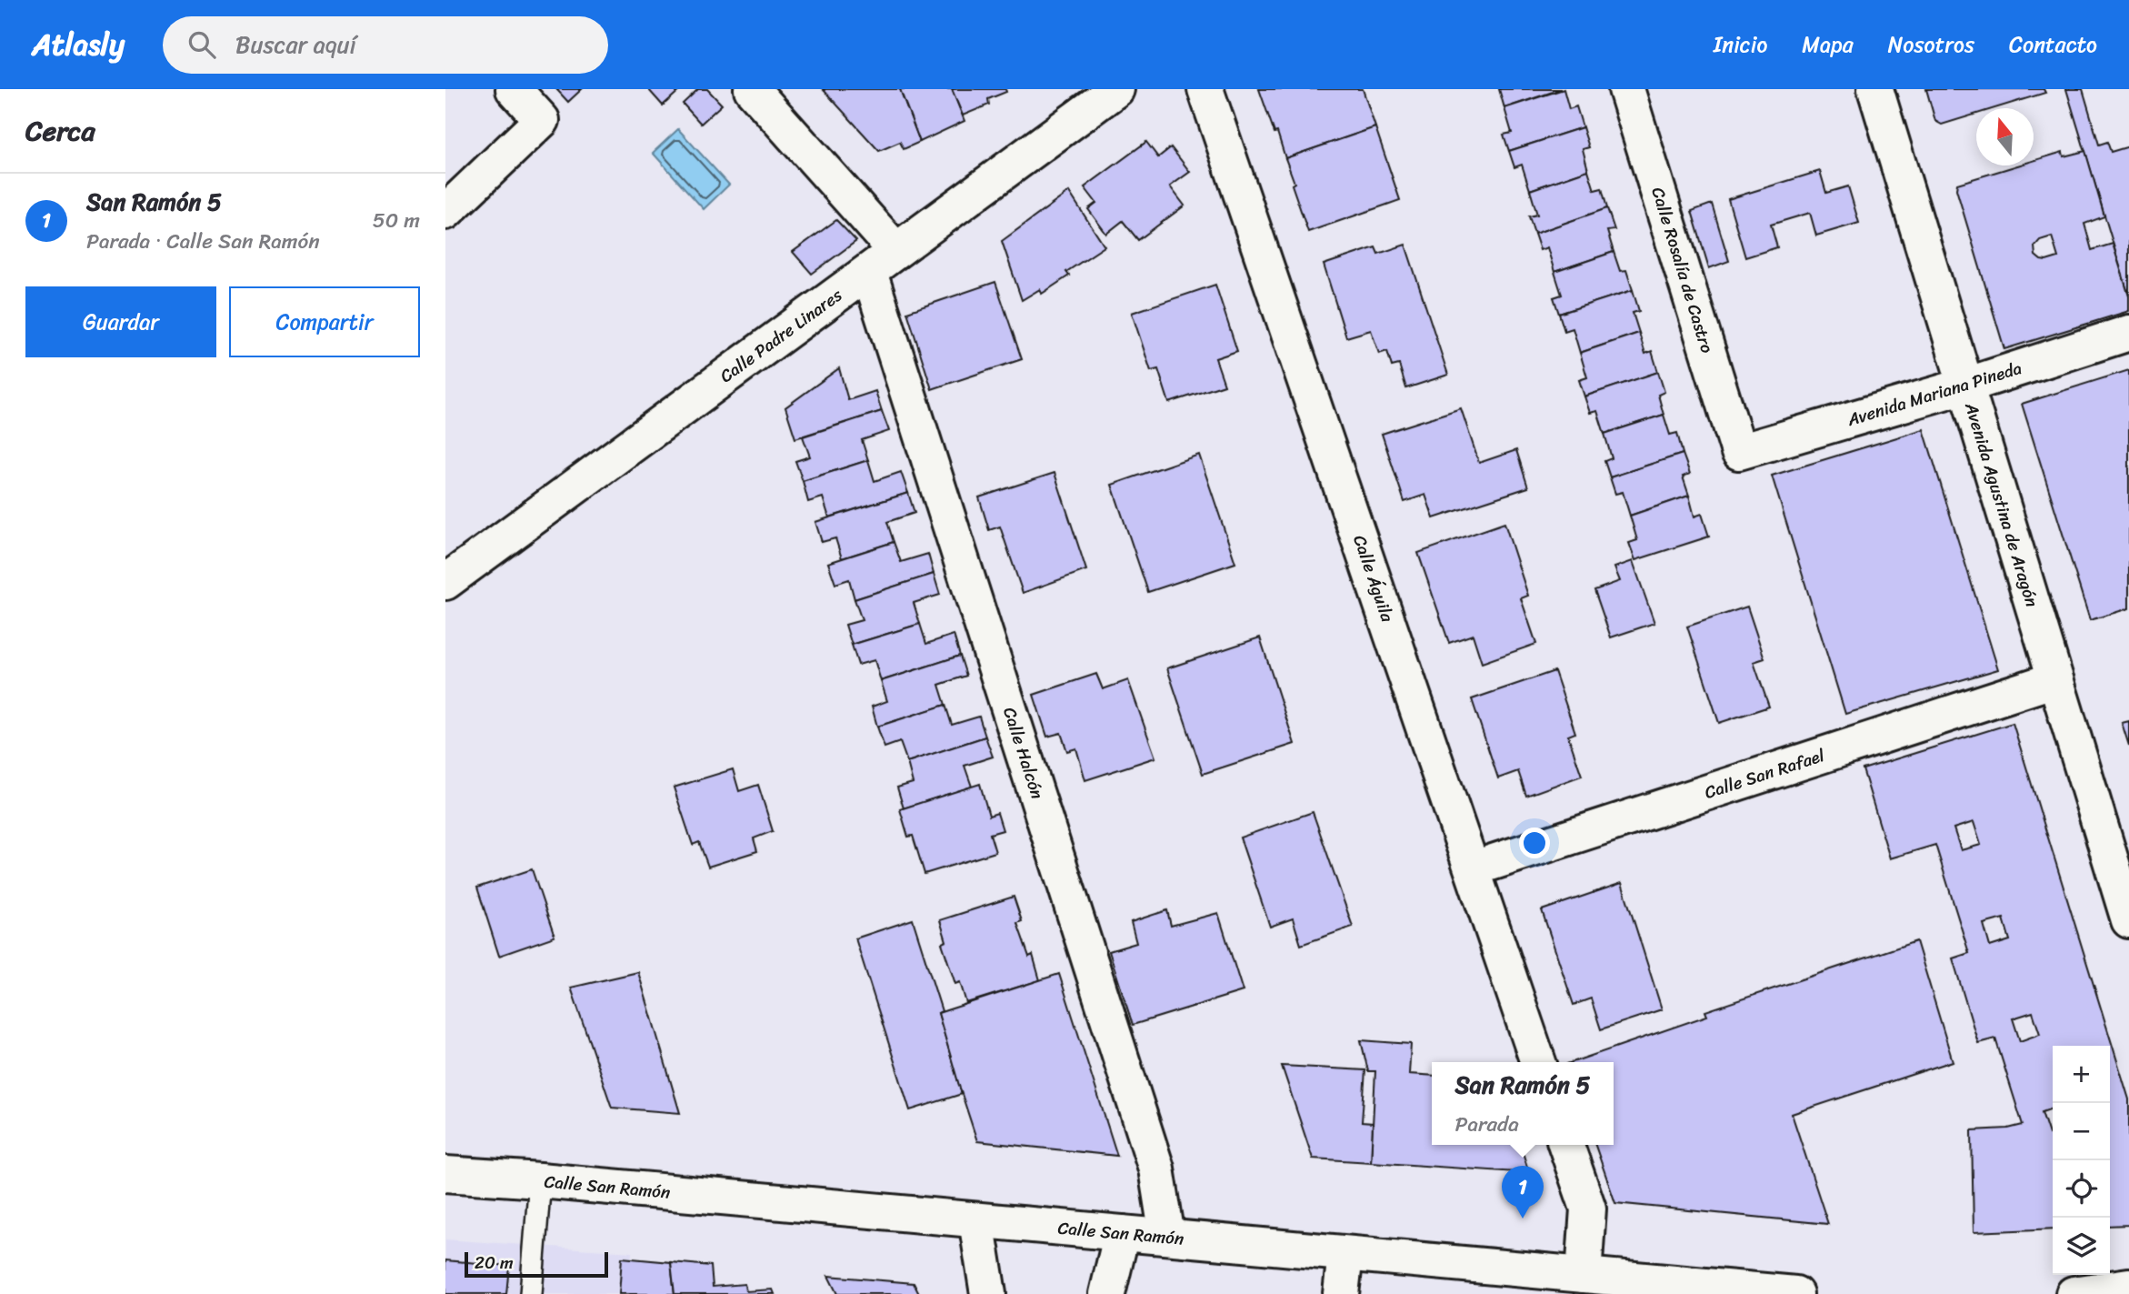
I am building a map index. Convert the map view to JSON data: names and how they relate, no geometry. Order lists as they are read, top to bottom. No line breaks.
{"streets":{"street":["Calle Rosalía de Castro","Calle Padre Linares","Avenida Mariana Pineda","Avenida Agustina de Aragón","Calle Águila","Calle Halcón","Calle San Rafael","Calle San Ramón"]},"crossings":[["Calle Rosalía de Castro","Avenida Mariana Pineda"],["Calle Padre Linares","Calle Halcón"],["Avenida Mariana Pineda","Avenida Agustina de Aragón"],["Avenida Agustina de Aragón","Calle San Rafael"],["Calle Águila","Calle San Rafael"],["Calle Halcón","Calle San Ramón"]],"scale_bar":"20 m","north":"top","page":{"header":"Atlasly","search":"Buscar aquí","nav":["Inicio","Mapa","Nosotros","Contacto"],"heading":"Cerca","list":[{"mark":"1","name":"San Ramón 5","note":"Parada · Calle San Ramón","value":"50 m"}],"buttons":["Guardar","Compartir"],"map_buttons":["+","−"],"popup":["San Ramón 5","Parada"],"pins":"1","scale":"20 m"}}
